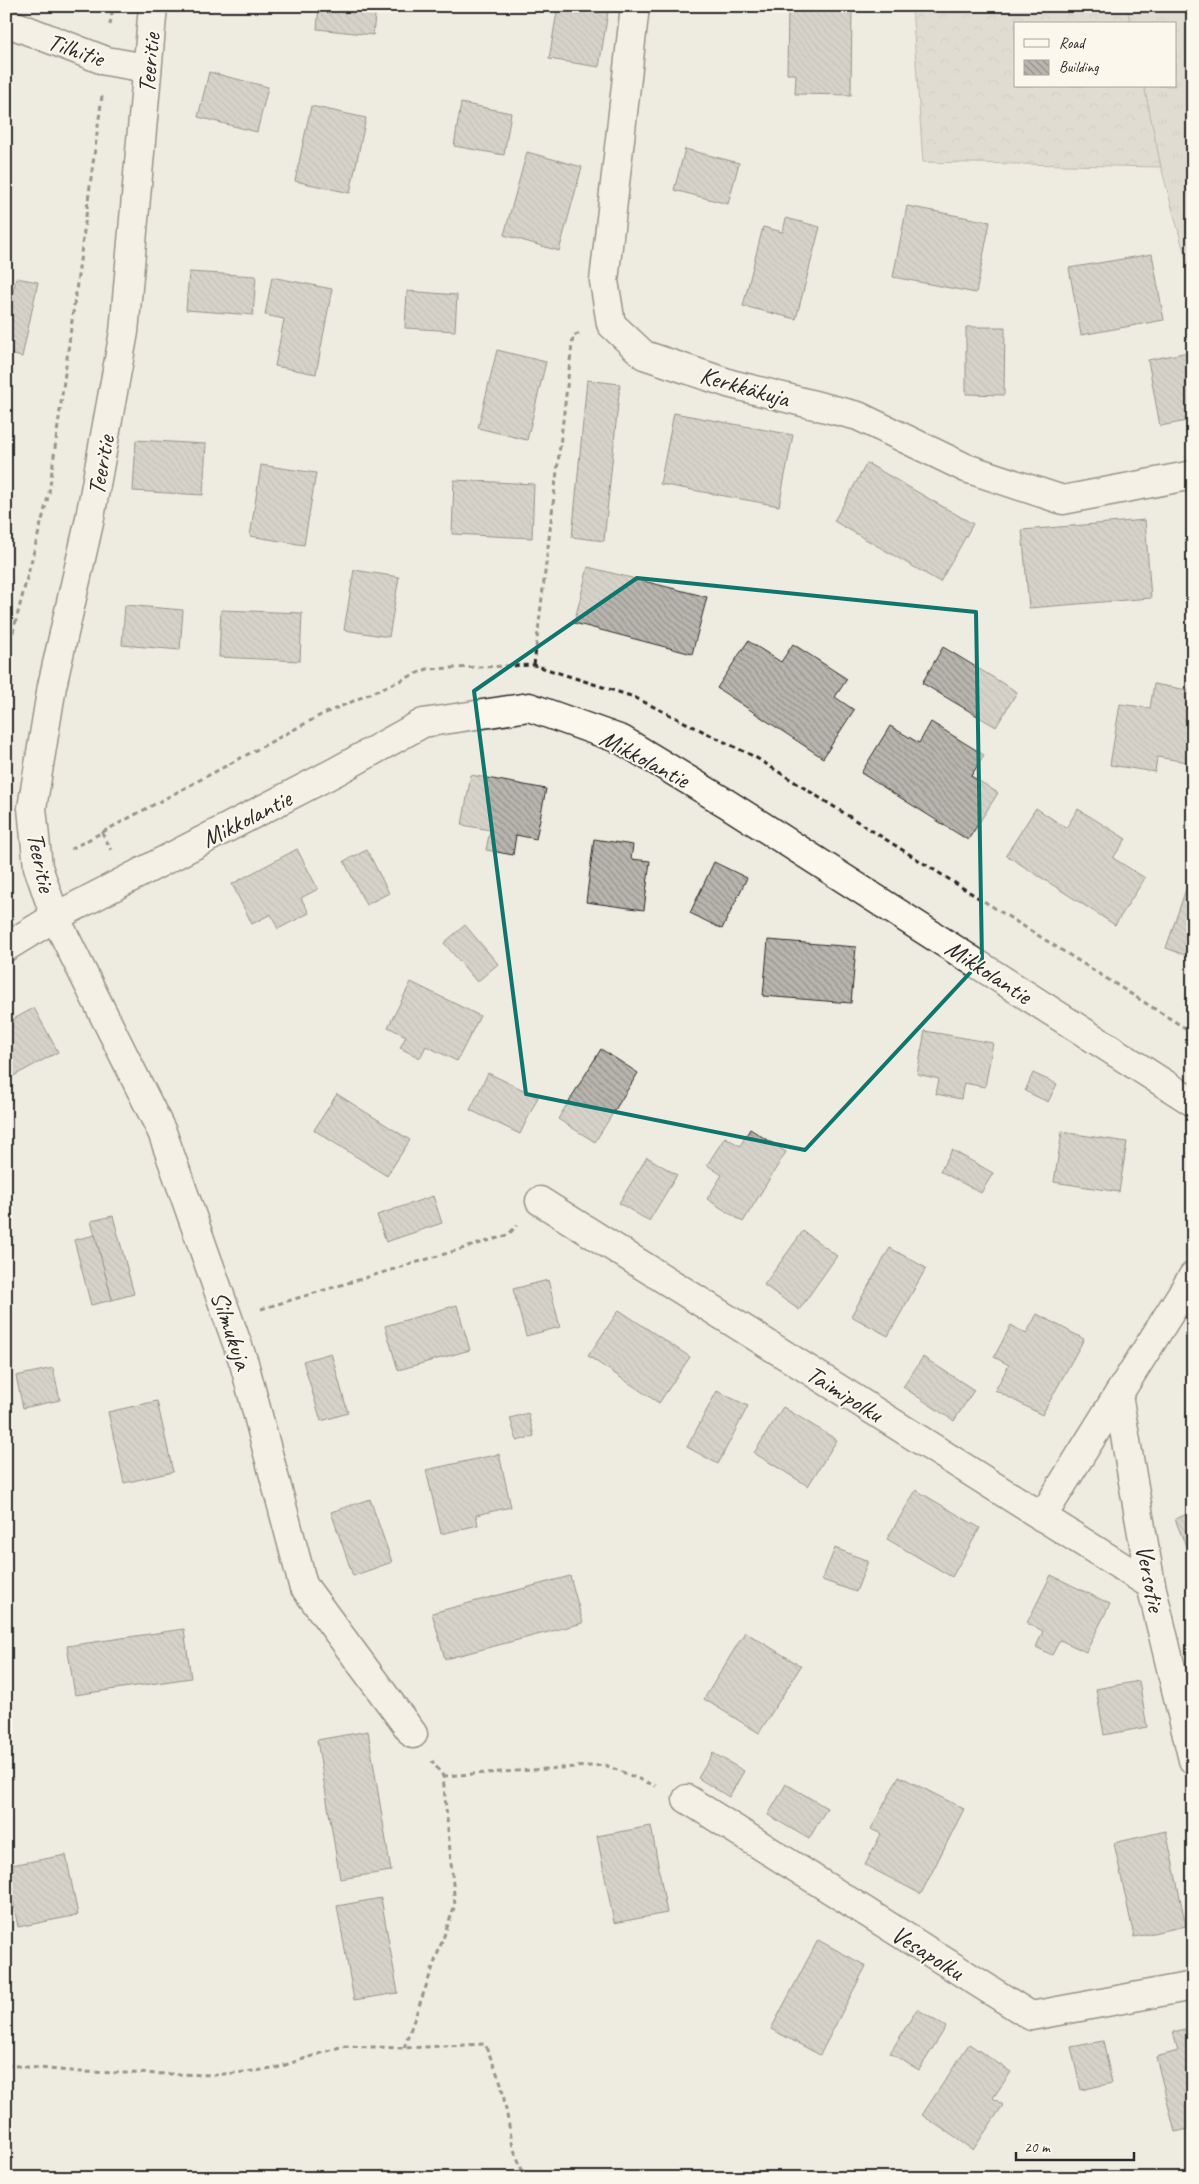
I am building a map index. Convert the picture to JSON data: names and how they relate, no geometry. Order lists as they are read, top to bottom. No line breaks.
{"streets":{"street":["Tilhitie","Teeritie","Kerkkäkuja","Mikkolantie","Silmukuja","Taimipolku","Versotie","Vesapolku"]},"crossings":[["Tilhitie","Teeritie"],["Teeritie","Mikkolantie"],["Teeritie","Silmukuja"],["Mikkolantie","Silmukuja"],["Taimipolku","Versotie"]],"legend":["Road","Building"],"scale_bar":"20 m"}
